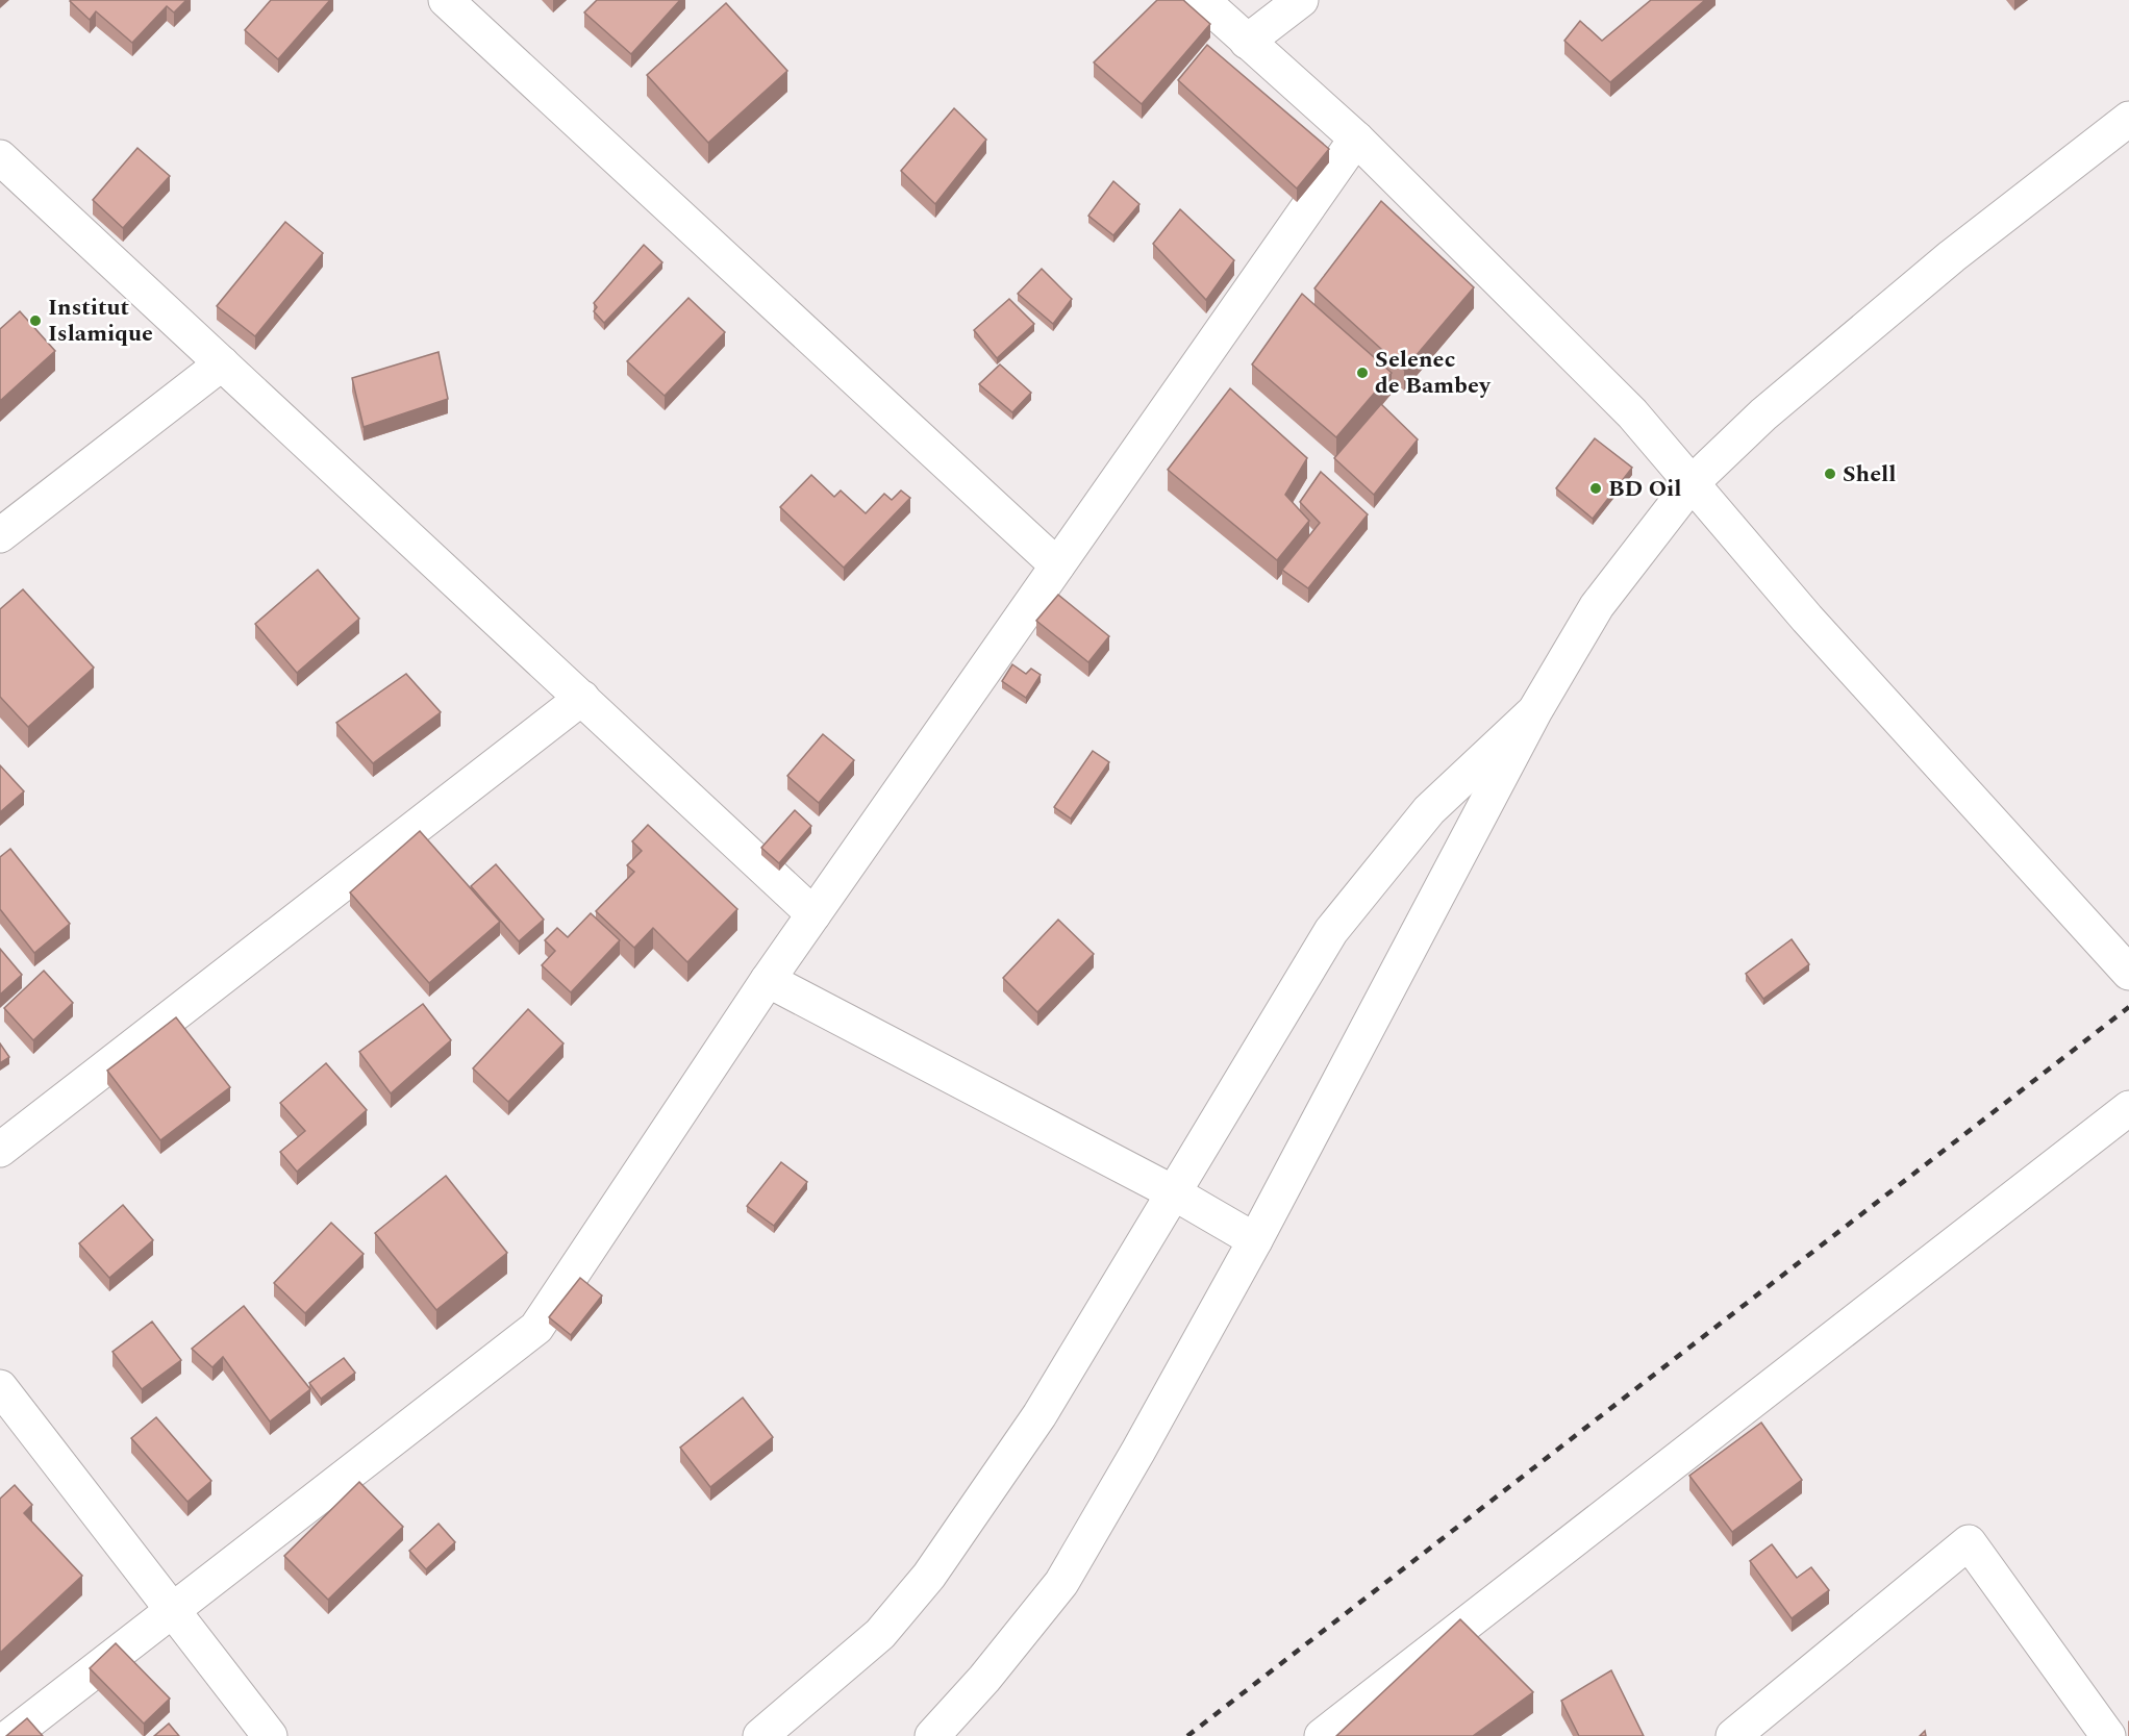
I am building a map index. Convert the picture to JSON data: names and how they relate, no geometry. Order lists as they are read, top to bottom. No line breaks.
{"places":["Institut Islamique","Selenec de Bambey","Shell","BD Oil"]}
